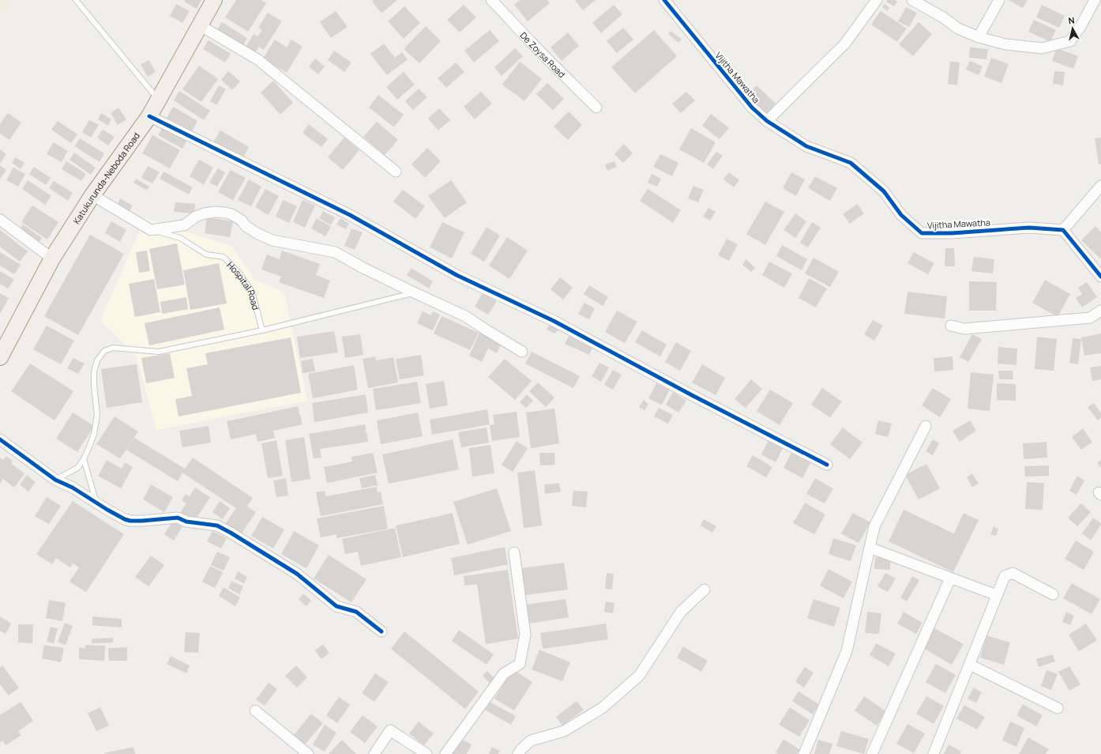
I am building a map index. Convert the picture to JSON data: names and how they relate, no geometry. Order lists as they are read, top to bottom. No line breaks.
{"streets":{"main road":["Katukurunda-Neboda Road"],"street":["De Zoysa Road","Vijitha Mawatha","Hospital Road"]},"crossings":[["Katukurunda-Neboda Road","Hospital Road"]],"north":"top"}
